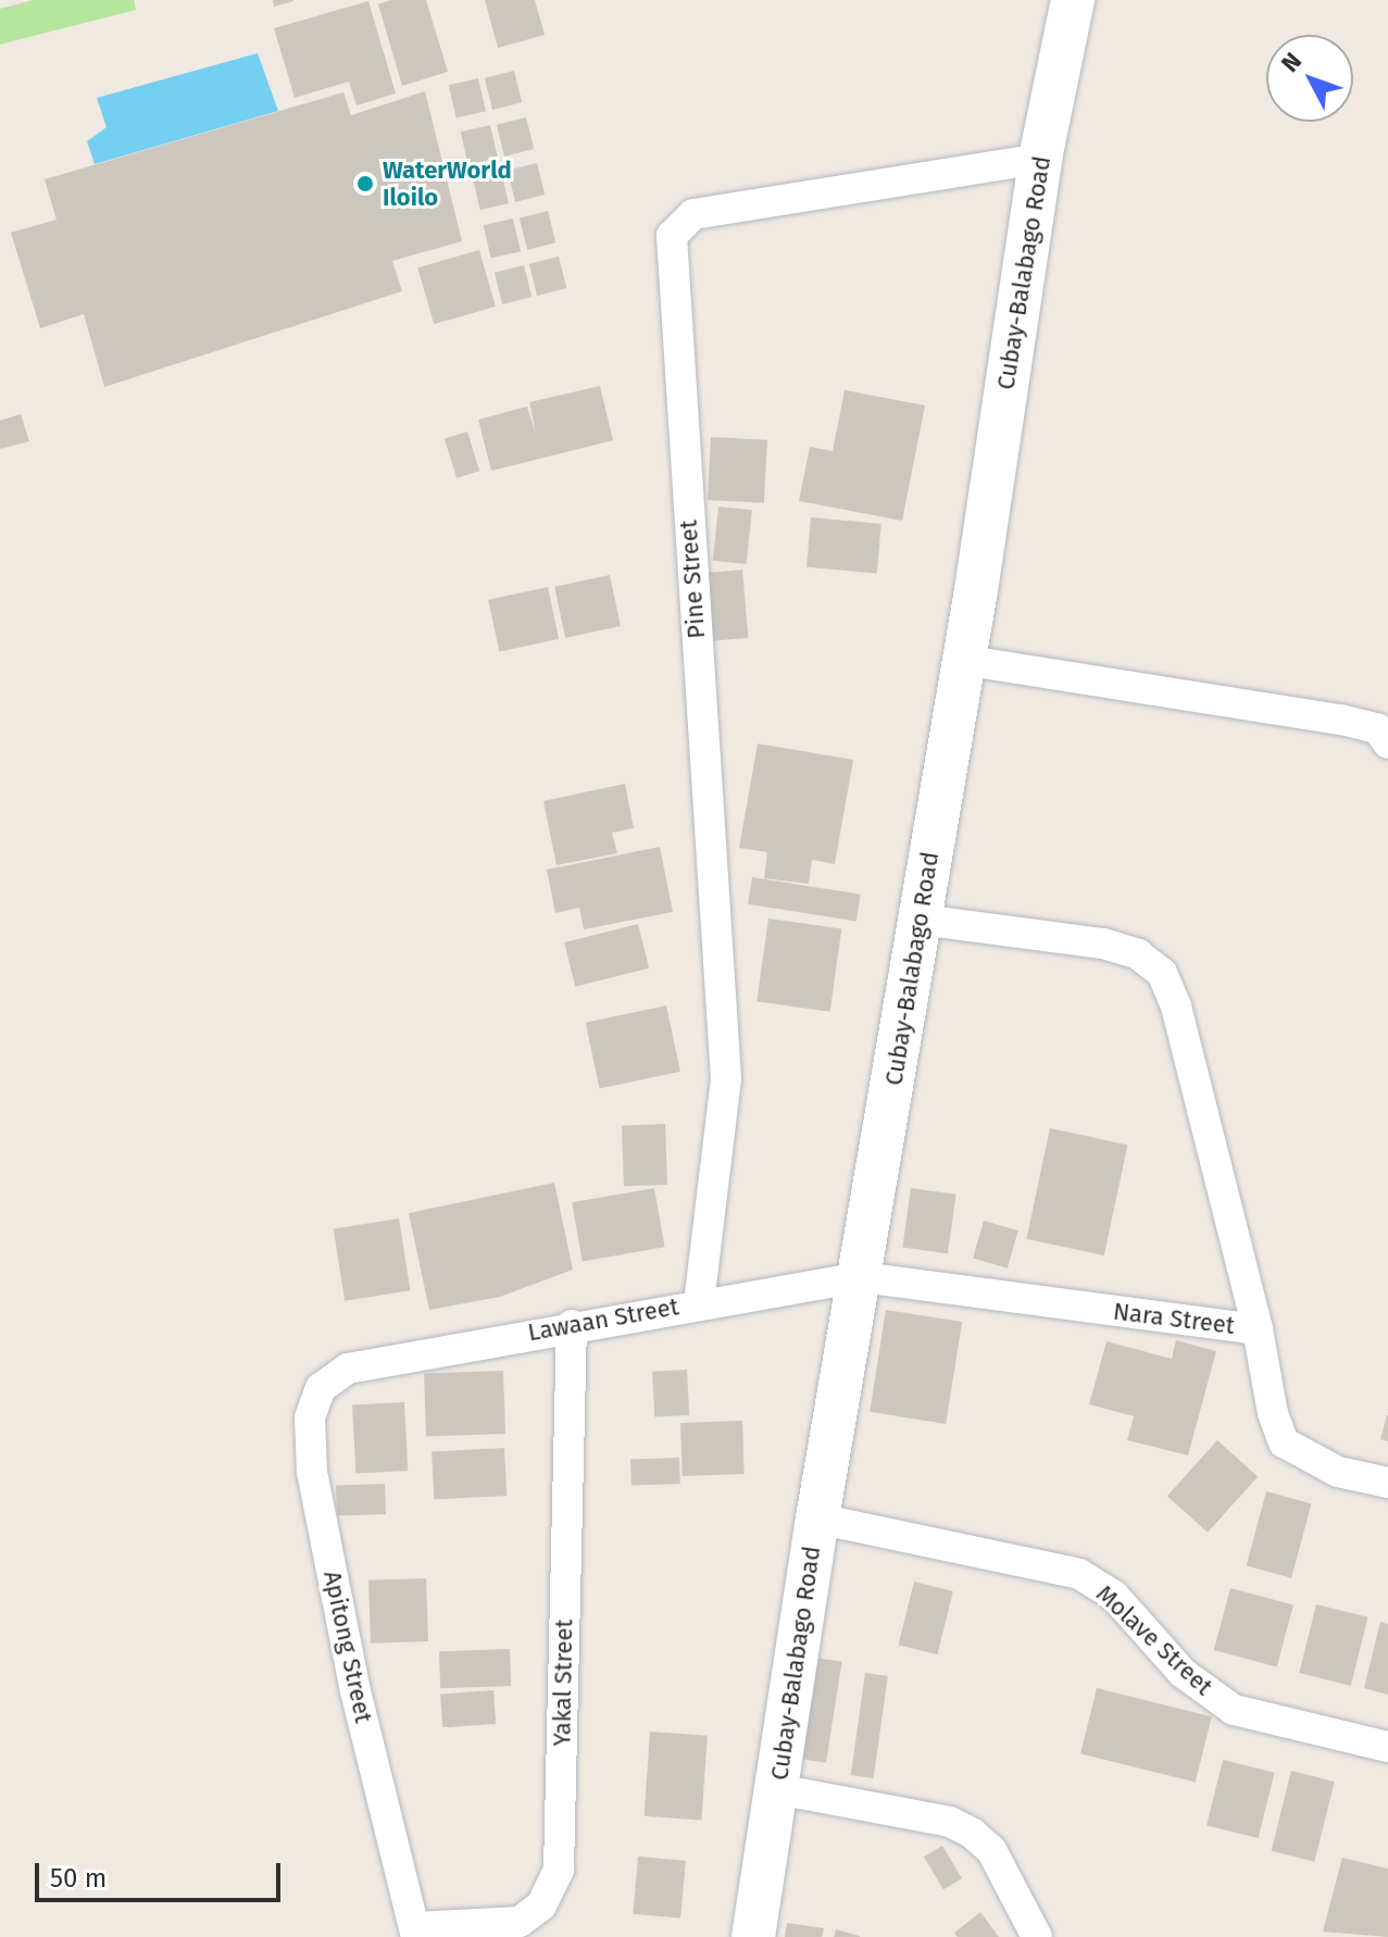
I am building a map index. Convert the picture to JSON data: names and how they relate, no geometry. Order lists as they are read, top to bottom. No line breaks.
{"streets":{"main road":["Cubay-Balabago Road"],"street":["Pine Street","Nara Street","Lawaan Street","Molave Street","Apitong Street","Yakal Street"]},"crossings":[["Cubay-Balabago Road","Pine Street"],["Cubay-Balabago Road","Nara Street"],["Cubay-Balabago Road","Lawaan Street"],["Cubay-Balabago Road","Molave Street"],["Pine Street","Lawaan Street"],["Nara Street","Lawaan Street"],["Lawaan Street","Apitong Street"],["Lawaan Street","Yakal Street"],["Apitong Street","Yakal Street"]],"places":["WaterWorld Iloilo"],"scale_bar":"50 m","north":"top left"}
